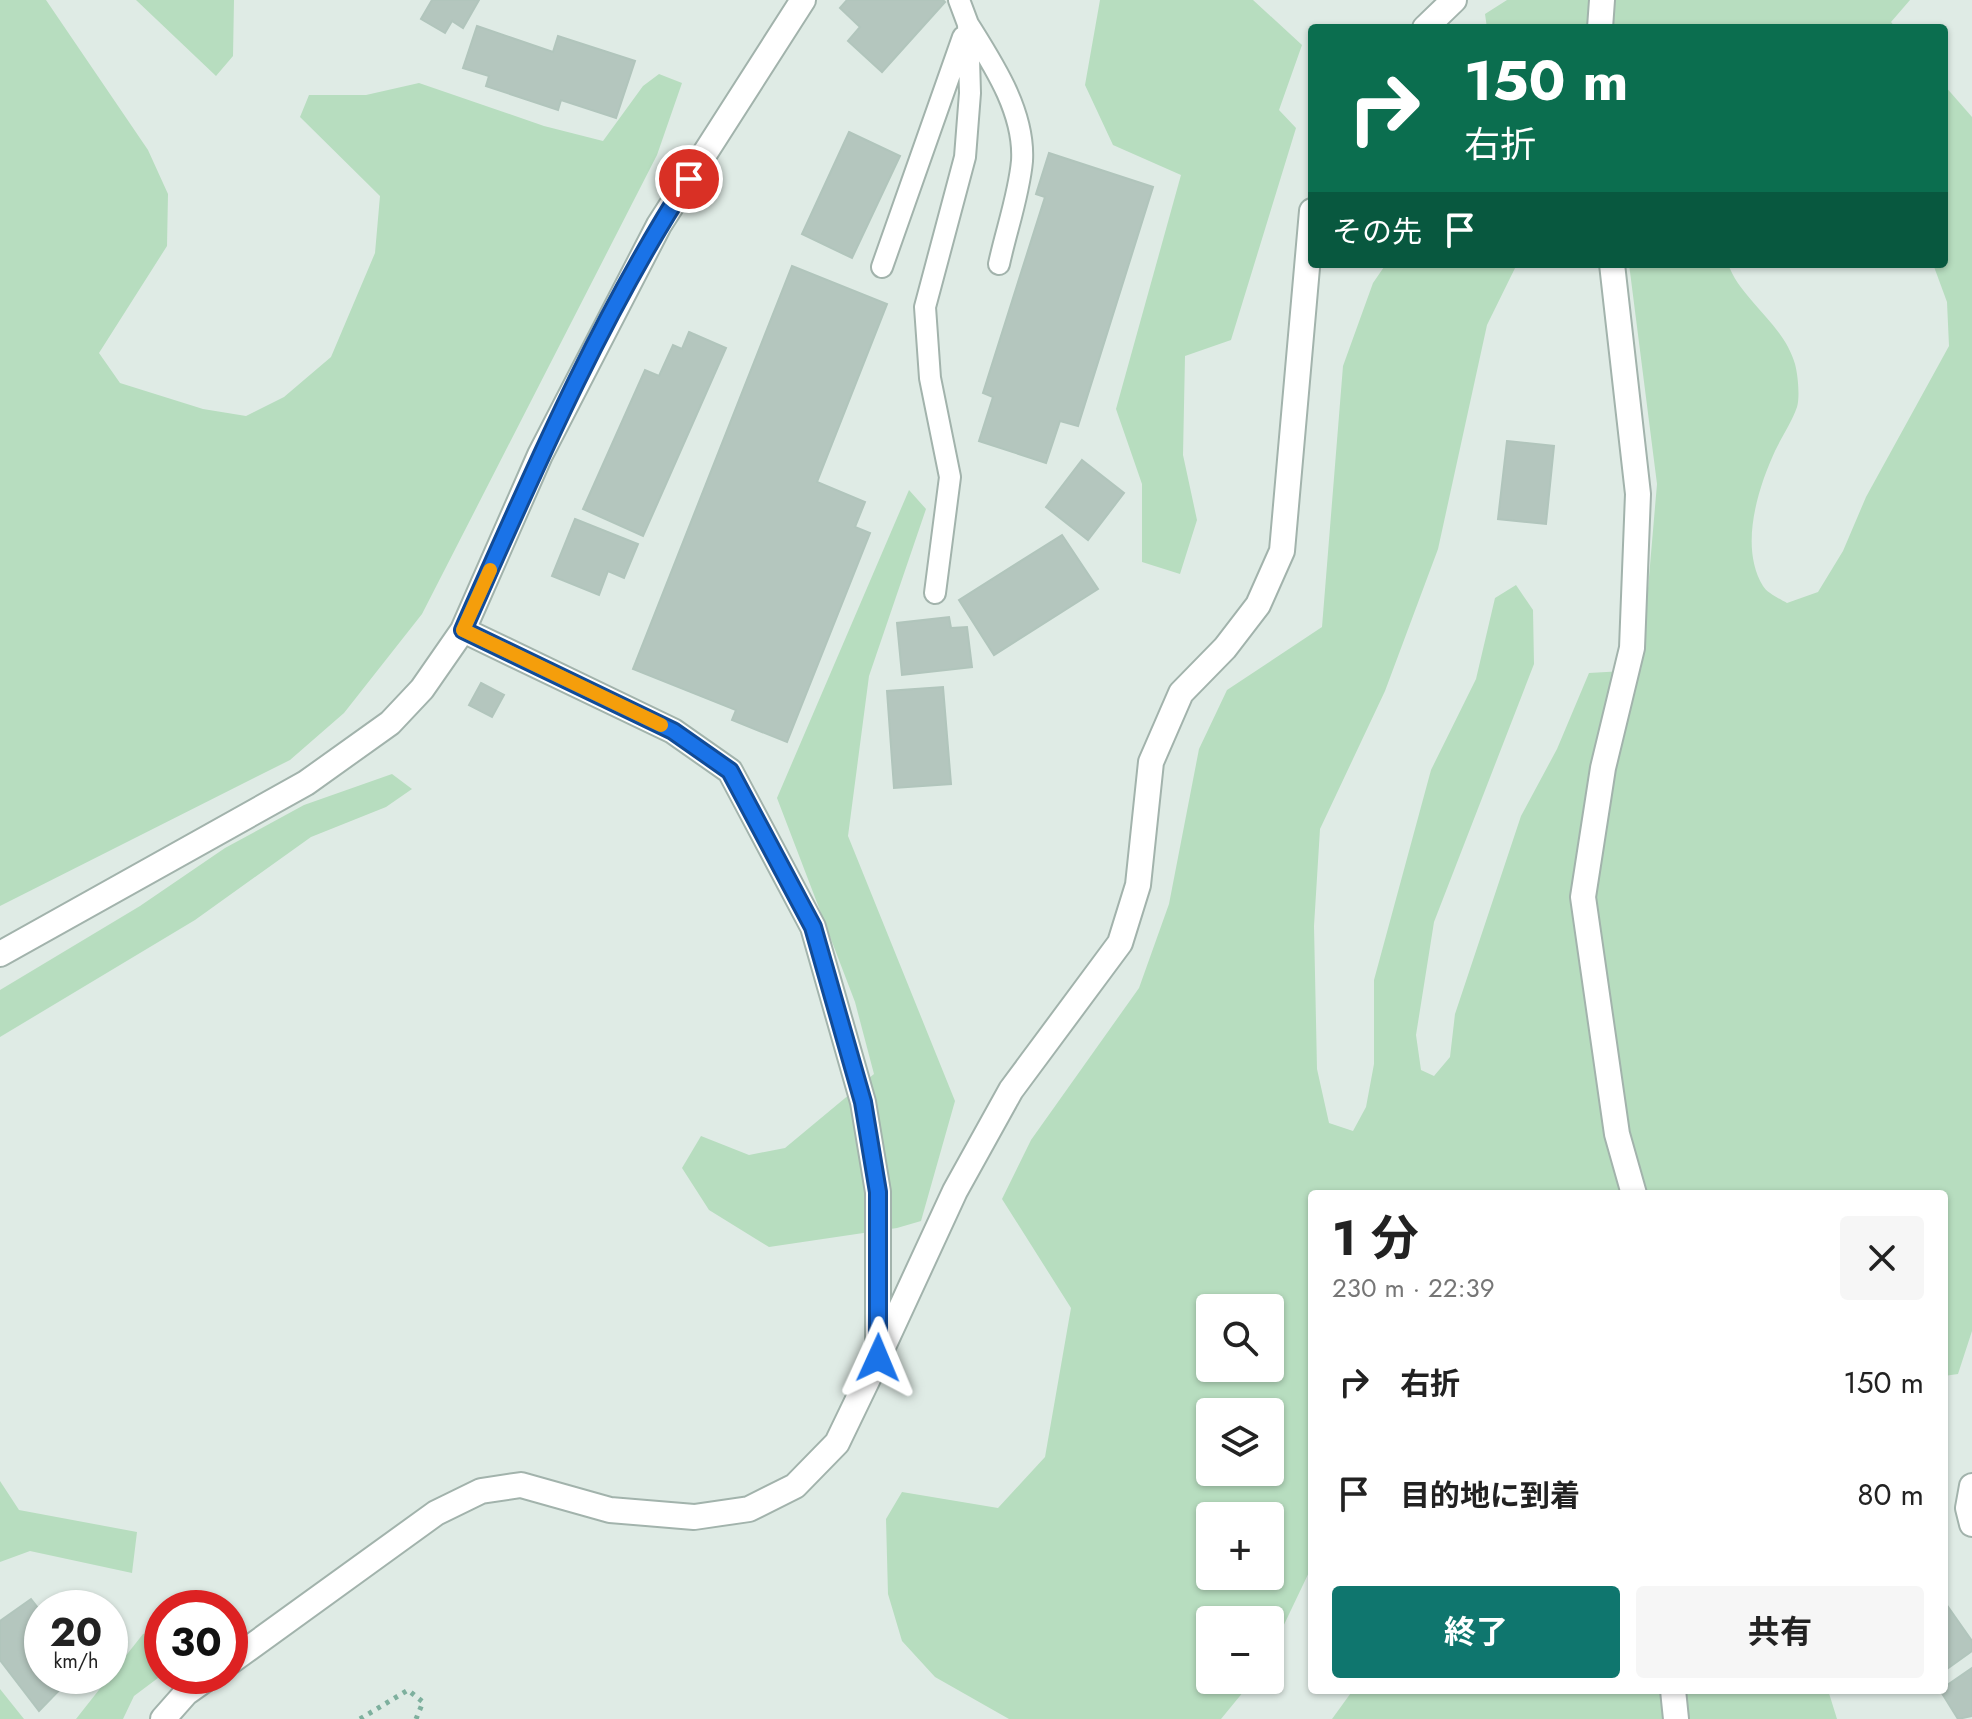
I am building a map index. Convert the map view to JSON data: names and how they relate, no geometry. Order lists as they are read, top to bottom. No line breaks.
{"page":{"turn":["150 m","右折"],"then":"その先","heading":["1 分","230 m · 22:39"],"map_buttons":["+","−"],"list":[{"name":"右折","value":"150 m"},{"name":"目的地に到着","value":"80 m"}],"buttons":["終了","共有"],"speed":"20 km/h","limit":"30"}}
